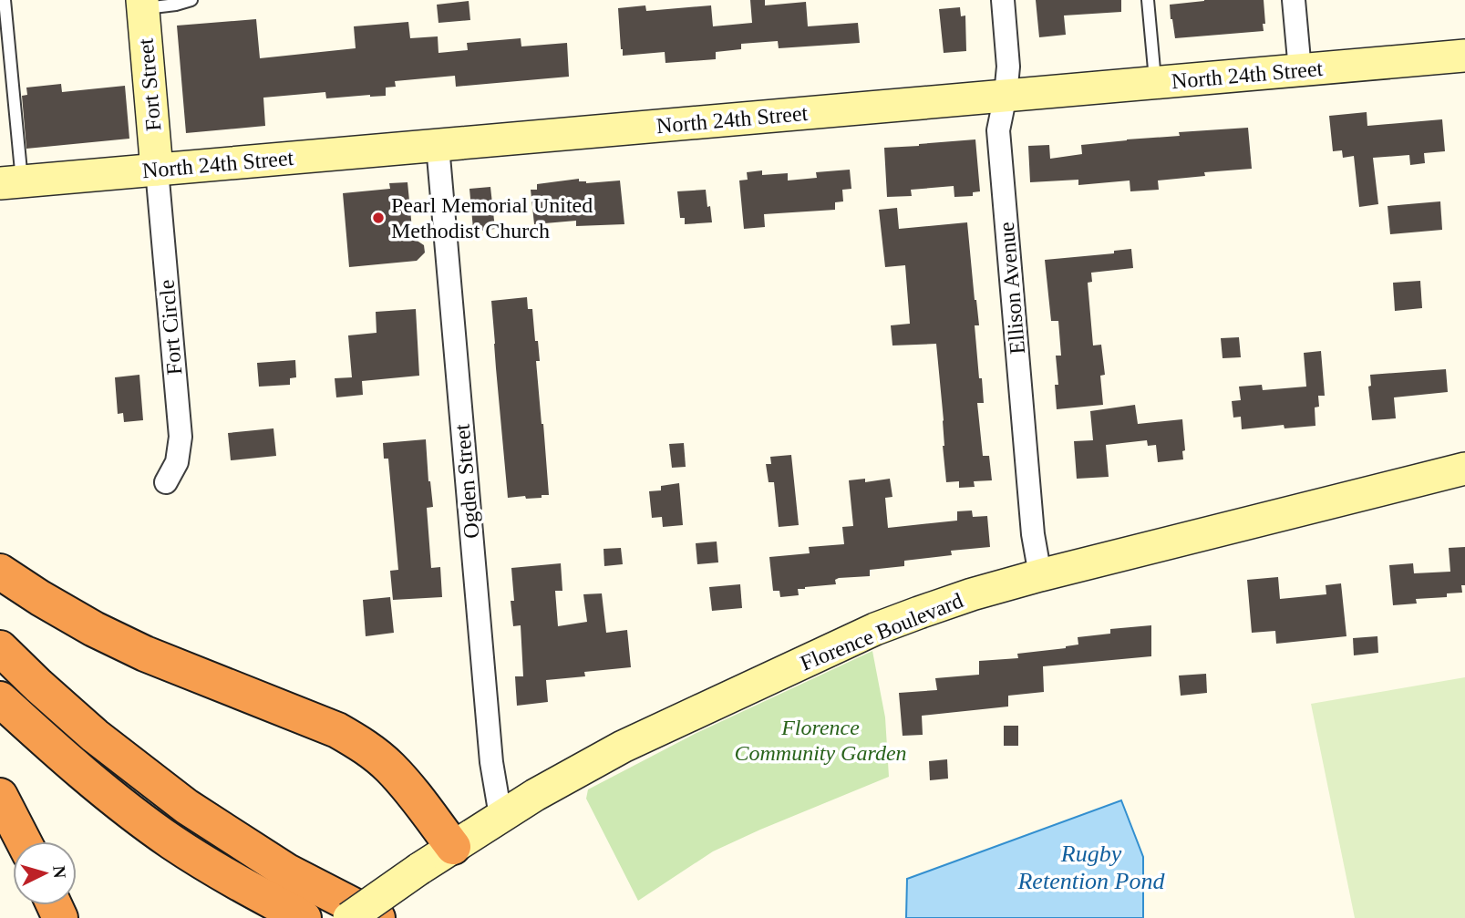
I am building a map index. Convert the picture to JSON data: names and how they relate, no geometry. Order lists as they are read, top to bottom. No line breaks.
{"streets":{"street":["North 24th Street","Fort Street","Ellison Avenue","Fort Circle","Ogden Street","Florence Boulevard"]},"crossings":[["North 24th Street","Fort Street"],["North 24th Street","Ellison Avenue"],["North 24th Street","Fort Circle"],["North 24th Street","Ogden Street"],["Fort Street","Fort Circle"],["Ellison Avenue","Florence Boulevard"],["Ogden Street","Florence Boulevard"]],"water":["Rugby Retention Pond"],"parks":["Florence Community Garden"],"places":["Pearl Memorial United Methodist Church"],"north":"right"}
